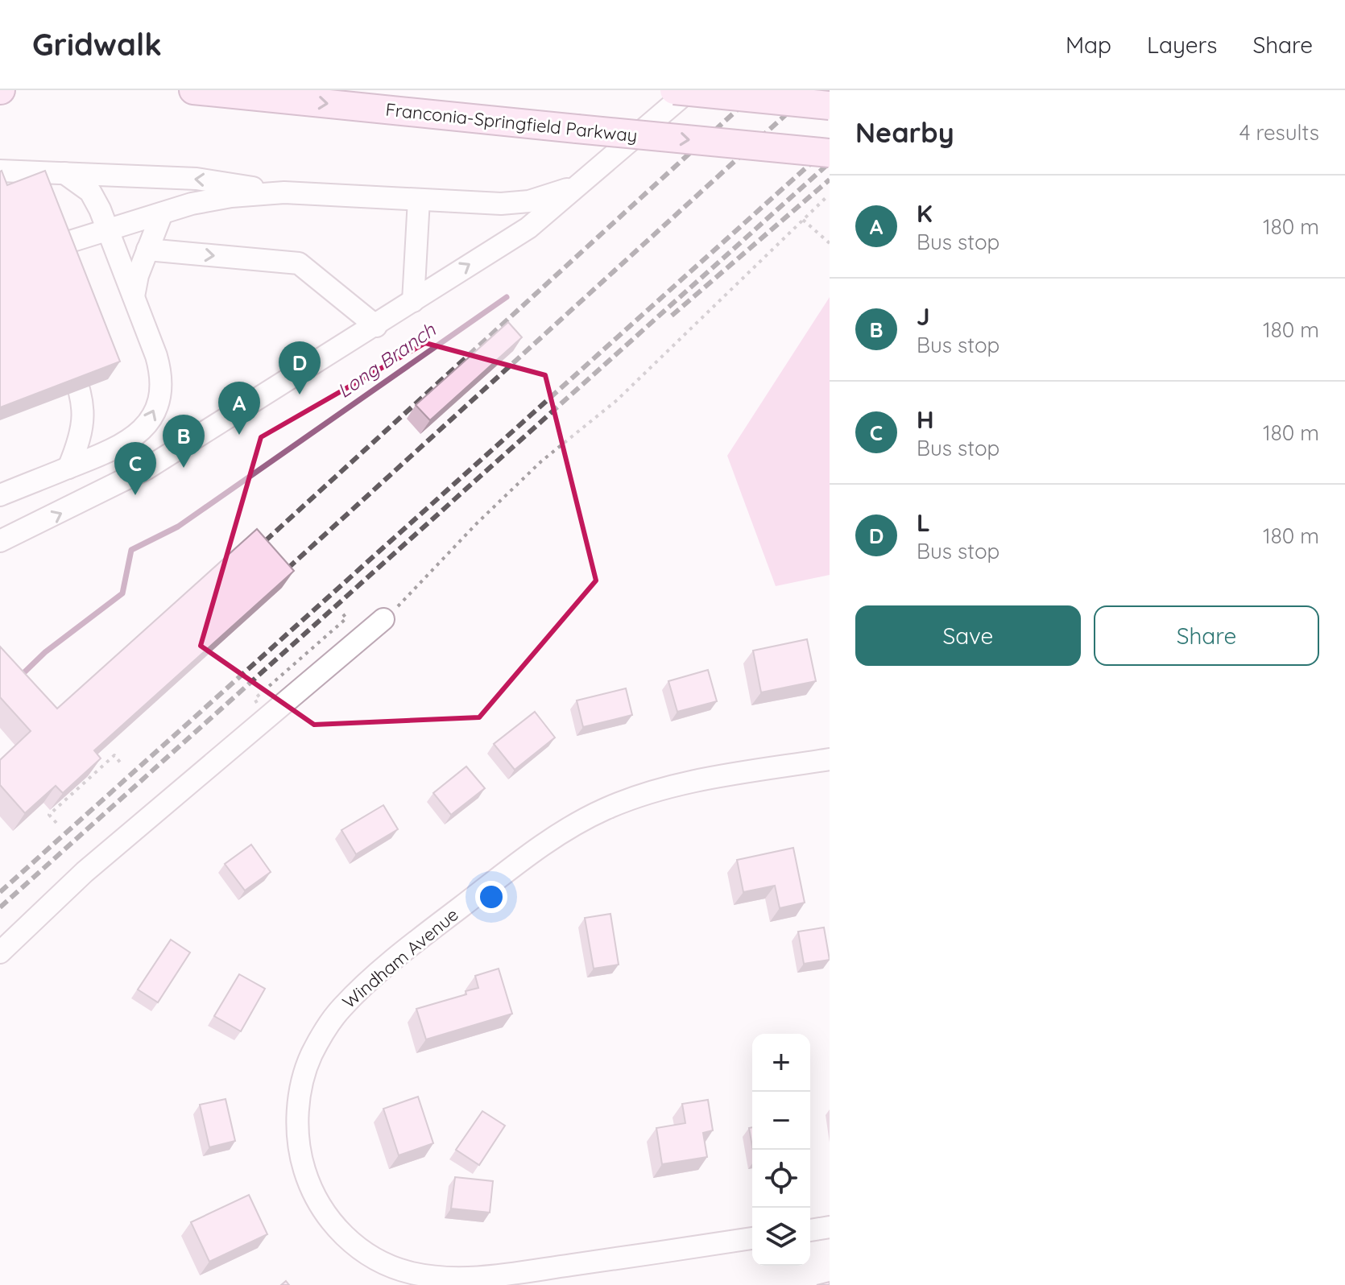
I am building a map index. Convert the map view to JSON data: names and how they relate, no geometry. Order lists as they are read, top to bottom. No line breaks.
{"streets":{"main road":["Franconia-Springfield Parkway"],"street":["Windham Avenue"]},"one_way":["Franconia-Springfield Parkway"],"water":["Long Branch"],"page":{"header":"Gridwalk","nav":["Map","Layers","Share"],"heading":["Nearby","4 results"],"list":[{"mark":"A","name":"K","note":"Bus stop","value":"180 m"},{"mark":"B","name":"J","note":"Bus stop","value":"180 m"},{"mark":"C","name":"H","note":"Bus stop","value":"180 m"},{"mark":"D","name":"L","note":"Bus stop","value":"180 m"}],"pins":["D","A","B","C"],"buttons":["Save","Share"],"map_buttons":["+","−"]}}
